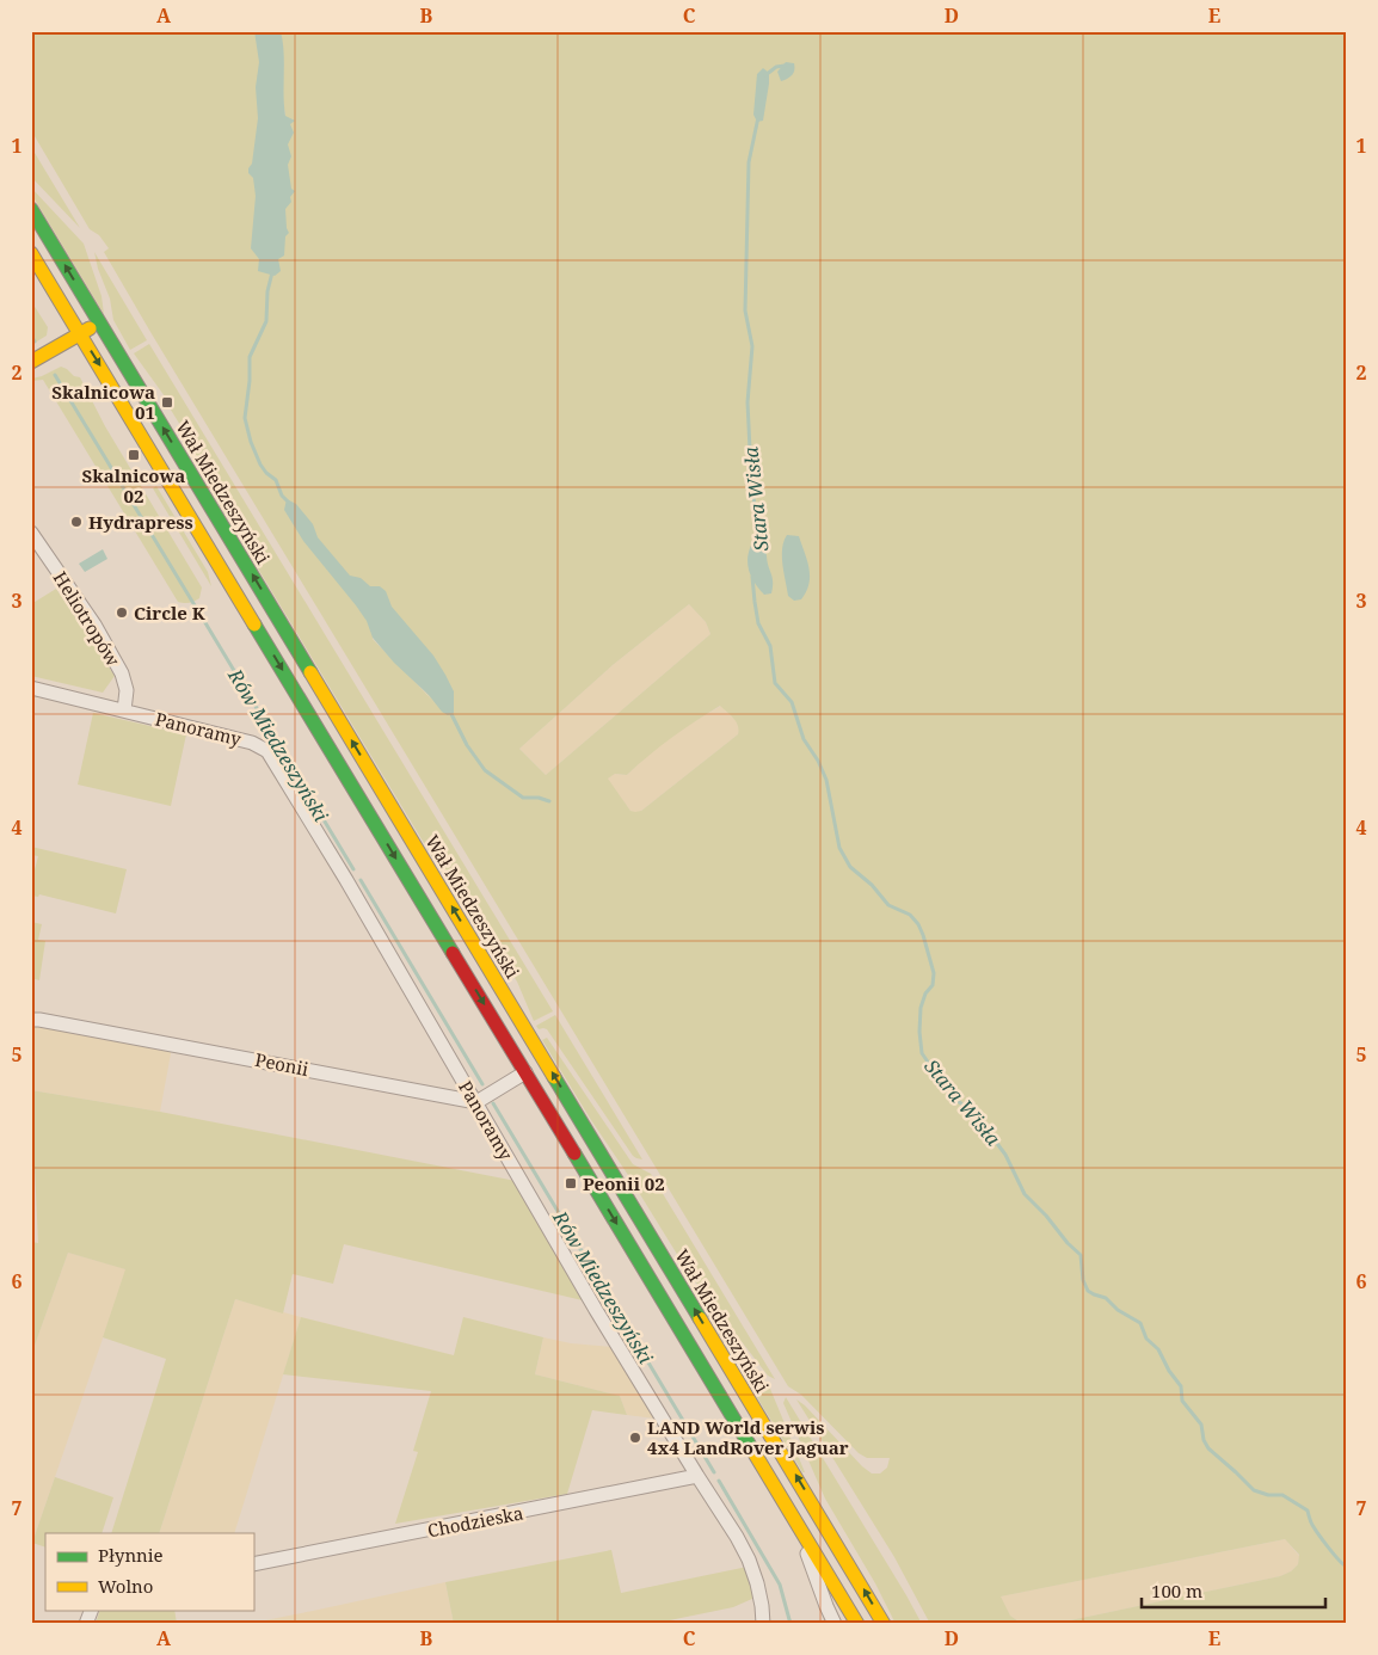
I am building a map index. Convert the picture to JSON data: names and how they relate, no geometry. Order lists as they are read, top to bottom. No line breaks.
{"streets":{"main road":["Wał Miedzeszyński"],"street":["Heliotropów","Panoramy","Peonii","Chodzieska"]},"crossings":[["Heliotropów","Panoramy"],["Panoramy","Peonii"],["Panoramy","Chodzieska"]],"water":["Stara Wisła","Rów Miedzeszyński"],"places":{"transit":["Skalnicowa 01","Skalnicowa 02","Peonii 02"],"other":["Hydrapress","Circle K","LAND World serwis 4x4 LandRover Jaguar"]},"legend":["Płynnie","Wolno"],"scale_bar":"100 m","grid":{"columns":["A","B","C","D","E"],"rows":["1","2","3","4","5","6","7"]}}
